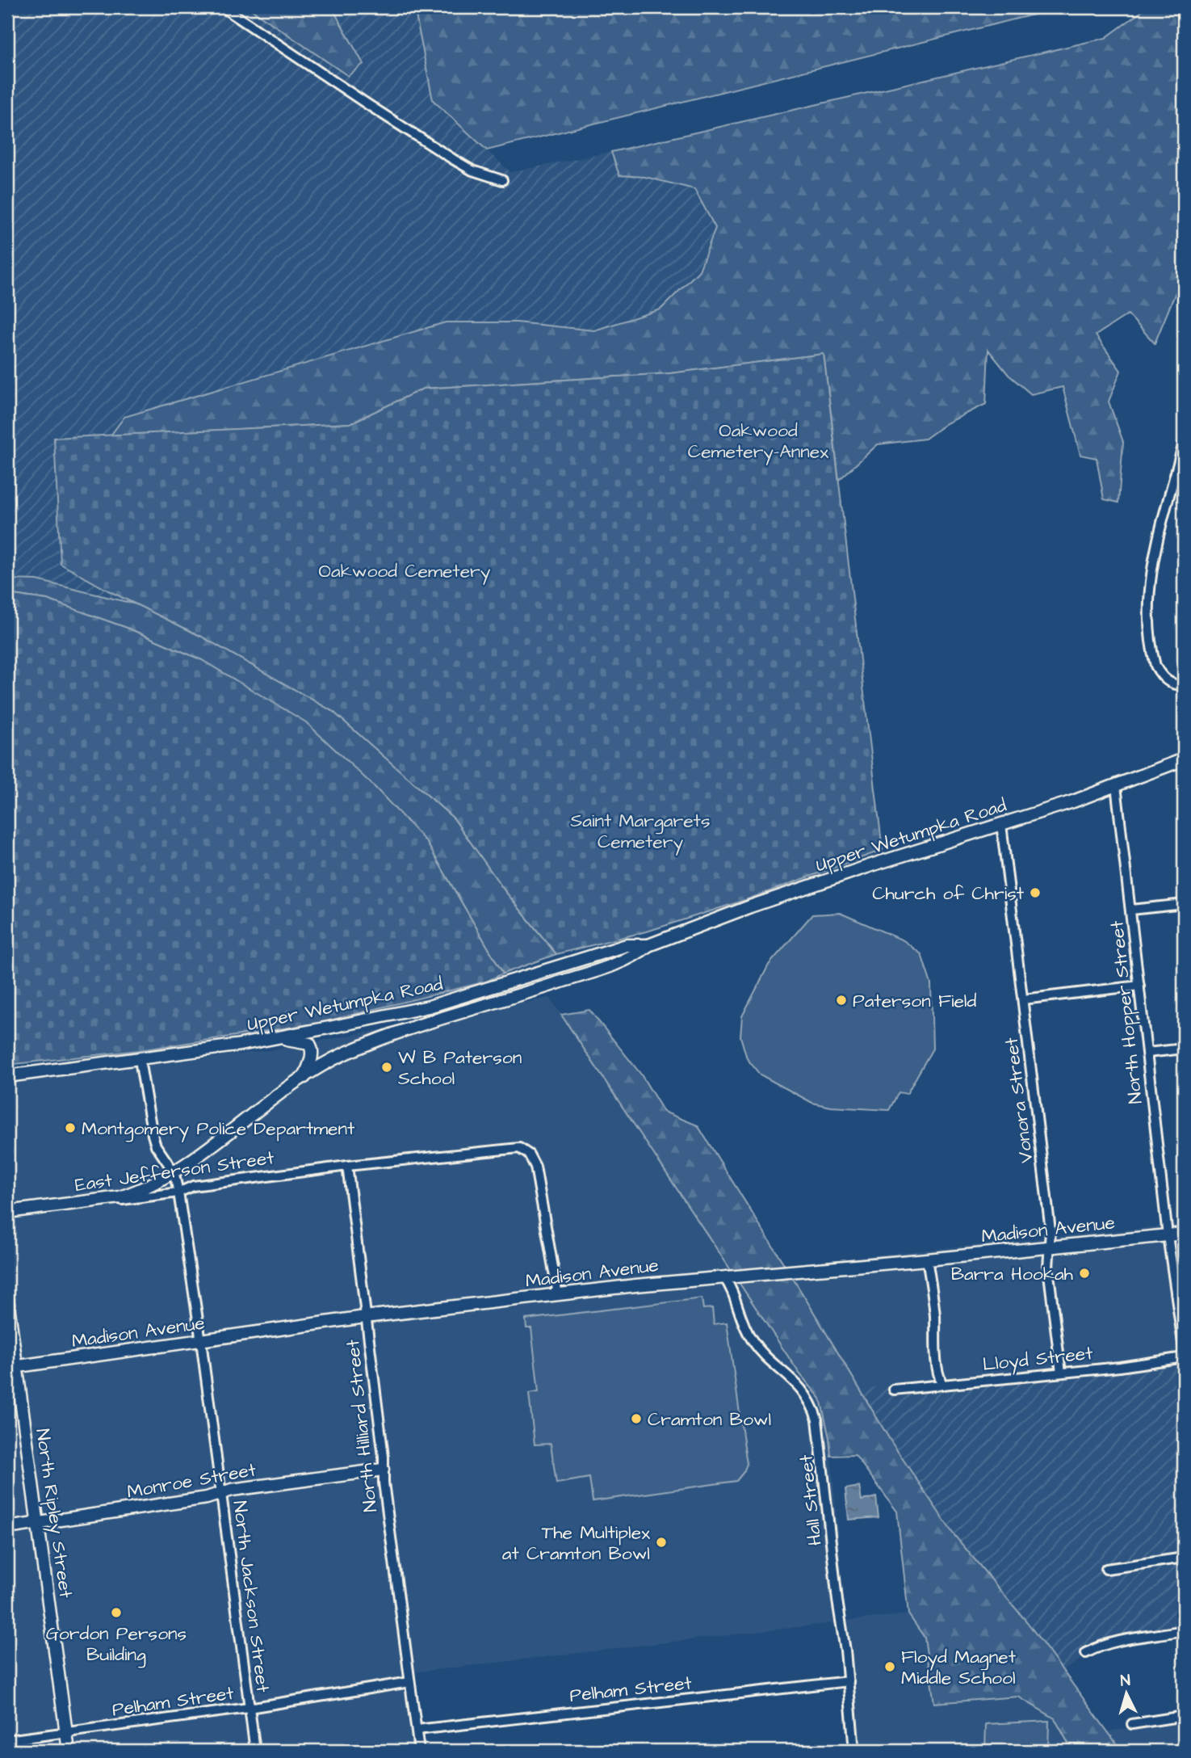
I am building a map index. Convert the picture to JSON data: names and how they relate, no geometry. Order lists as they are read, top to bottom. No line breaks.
{"streets":{"main road":["Upper Wetumpka Road","East Jefferson Street","Madison Avenue","Monroe Street","North Ripley Street"],"street":["North Hopper Street","Vonora Street","Lloyd Street","North Hilliard Street","Hall Street","North Jackson Street","Pelham Street"]},"crossings":[["Upper Wetumpka Road","North Hopper Street"],["Upper Wetumpka Road","Vonora Street"],["Upper Wetumpka Road","East Jefferson Street"],["Upper Wetumpka Road","North Jackson Street"],["North Hopper Street","Madison Avenue"],["Vonora Street","Madison Avenue"],["Vonora Street","Lloyd Street"],["East Jefferson Street","Madison Avenue"],["East Jefferson Street","North Hilliard Street"],["East Jefferson Street","North Jackson Street"],["Madison Avenue","North Hilliard Street"],["Madison Avenue","Hall Street"],["Madison Avenue","North Ripley Street"],["Madison Avenue","North Jackson Street"],["North Hilliard Street","Monroe Street"],["North Hilliard Street","Pelham Street"],["Monroe Street","North Ripley Street"],["Monroe Street","North Jackson Street"],["Hall Street","Pelham Street"],["North Ripley Street","Pelham Street"],["North Jackson Street","Pelham Street"]],"parks":["Oakwood Cemetery-Annex","Oakwood Cemetery","Saint Margarets Cemetery"],"places":["Church of Christ","Paterson Field","W B Paterson School","Montgomery Police Department","Barra Hookah","Cramton Bowl","The Multiplex at Cramton Bowl","Gordon Persons Building","Floyd Magnet Middle School"],"north":"top"}
